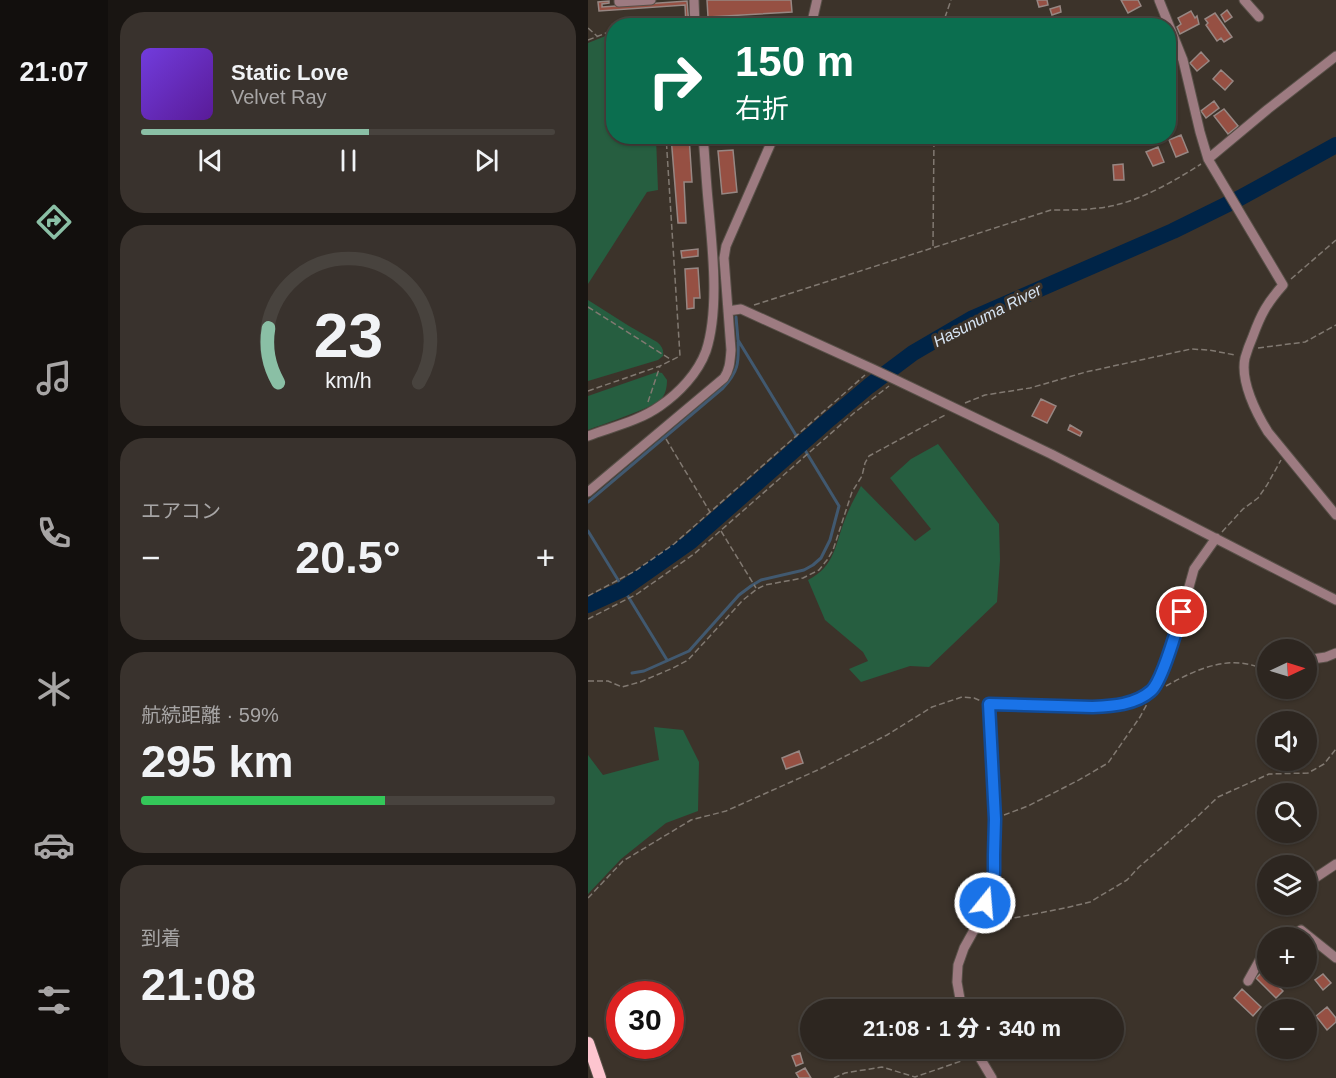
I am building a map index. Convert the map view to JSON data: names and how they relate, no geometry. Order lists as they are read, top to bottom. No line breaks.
{"water":["Hasunuma River"],"north":"right","page":{"tabs":"21:07","turn":["150 m","右折"],"song":["Static Love","Velvet Ray"],"tile":["エアコン",["航続距離 · 59%","295 km"],["到着","21:08"]],"heat":["−","20.5°","+"],"map_buttons":["+","−"],"limit":"30","trip":"21:08 · 1 分 · 340 m","gauge":["23","km/h"]}}
